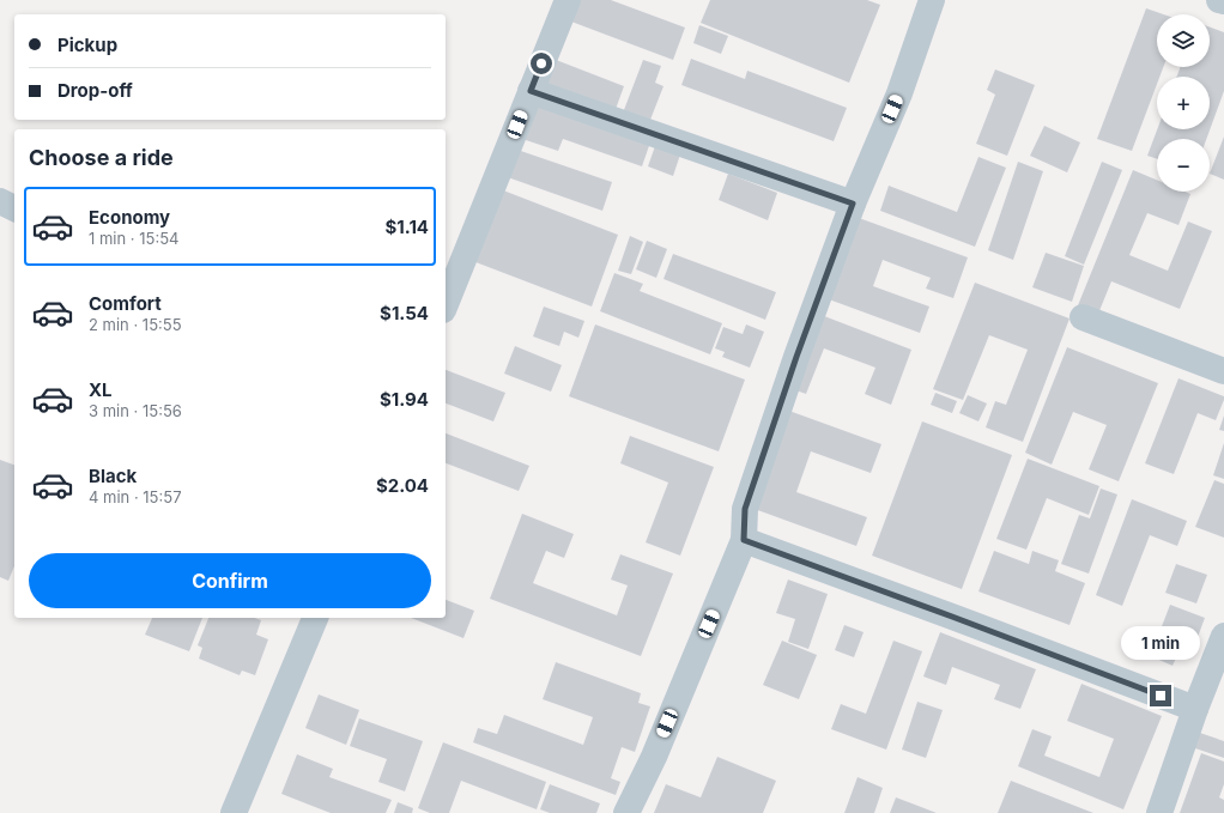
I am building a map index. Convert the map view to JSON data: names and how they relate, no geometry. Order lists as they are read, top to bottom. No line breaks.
{"page":{"map_buttons":["+","−"],"banner":["Pickup","Drop-off"],"heading":"Choose a ride","list":[{"name":"Economy","note":"1 min · 15:54","value":"$1.14"},{"name":"Comfort","note":"2 min · 15:55","value":"$1.54"},{"name":"XL","note":"3 min · 15:56","value":"$1.94"},{"name":"Black","note":"4 min · 15:57","value":"$2.04"}],"buttons":"Confirm","bubble":"1 min"}}
